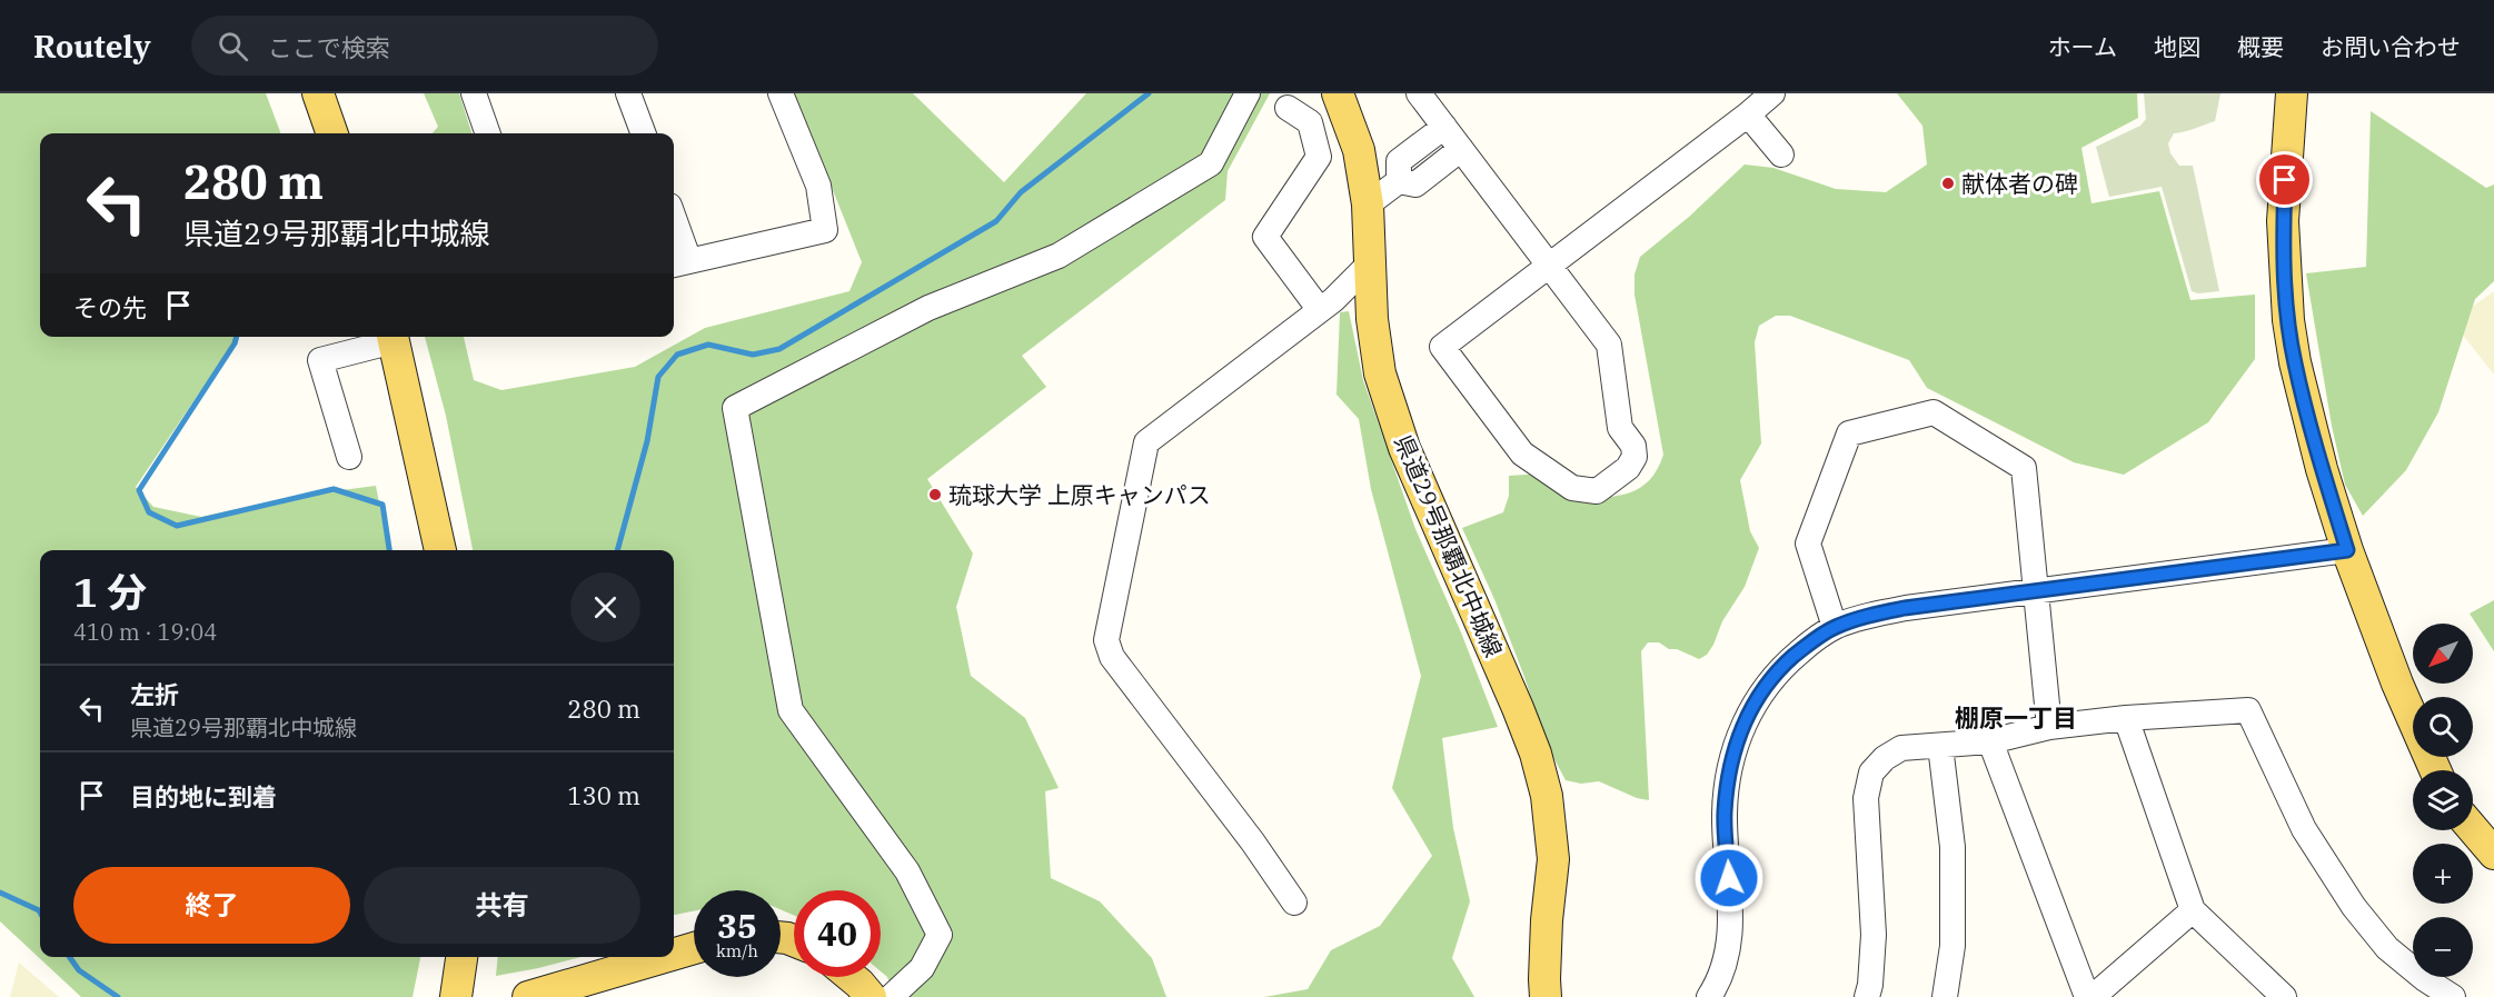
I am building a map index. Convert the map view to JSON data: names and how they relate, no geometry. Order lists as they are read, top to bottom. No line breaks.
{"streets":{"main road":["県道29号那覇北中城線"]},"districts":["棚原一丁目"],"places":["献体者の碑","琉球大学 上原キャンパス"],"north":"bottom left","page":{"header":"Routely","search":"ここで検索","nav":["ホーム","地図","概要","お問い合わせ"],"turn":["280 m","県道29号那覇北中城線"],"then":"その先","heading":["1 分","410 m · 19:04"],"map_buttons":["+","−"],"list":[{"name":"左折","note":"県道29号那覇北中城線","value":"280 m"},{"name":"目的地に到着","value":"130 m"}],"buttons":["終了","共有"],"speed":"35 km/h","limit":"40"}}
